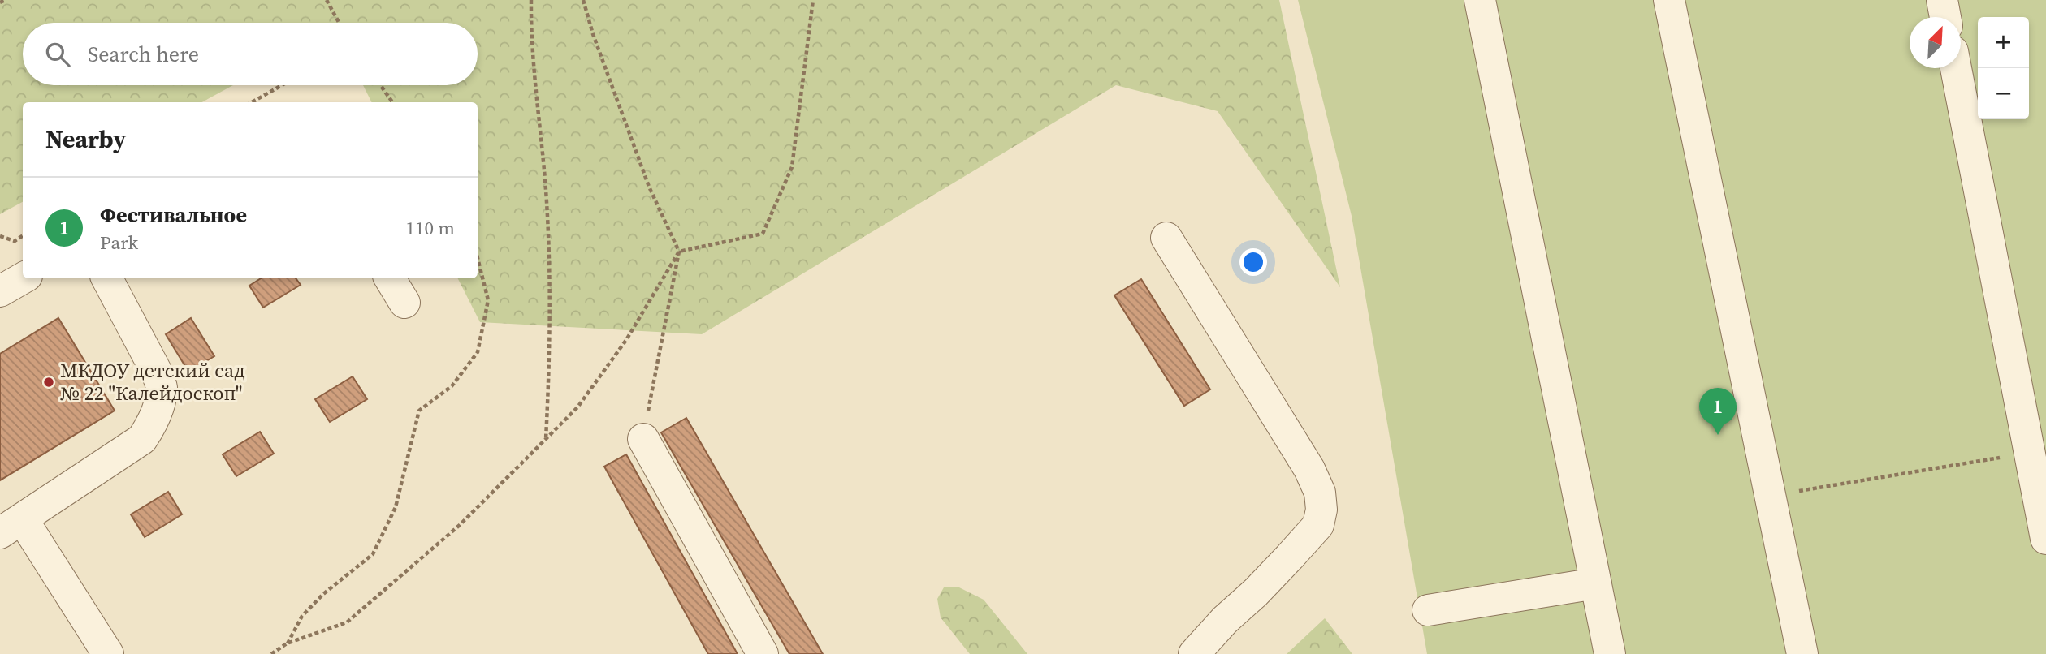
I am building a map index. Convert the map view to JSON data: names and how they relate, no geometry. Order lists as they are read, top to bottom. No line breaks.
{"places":["МКДОУ детский сад № 22 \"Калейдоскоп\""],"north":"top right","page":{"map_buttons":["+","−"],"search":"Search here","heading":"Nearby","list":[{"mark":"1","name":"Фестивальное","note":"Park","value":"110 m"}],"pins":"1"}}
